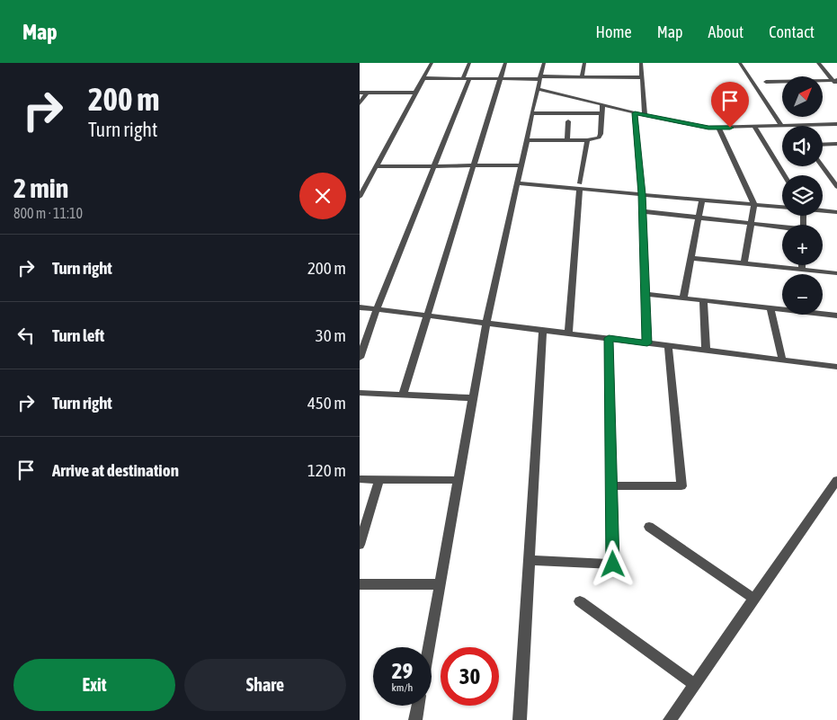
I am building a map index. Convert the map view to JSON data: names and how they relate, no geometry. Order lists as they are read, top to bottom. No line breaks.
{"north":"top right","page":{"header":"Map","nav":["Home","Map","About","Contact"],"turn":["200 m","Turn right"],"map_buttons":["+","−"],"heading":["2 min","800 m · 11:10"],"list":[{"name":"Turn right","value":"200 m"},{"name":"Turn left","value":"30 m"},{"name":"Turn right","value":"450 m"},{"name":"Arrive at destination","value":"120 m"}],"speed":"29 km/h","limit":"30","buttons":["Exit","Share"]}}
